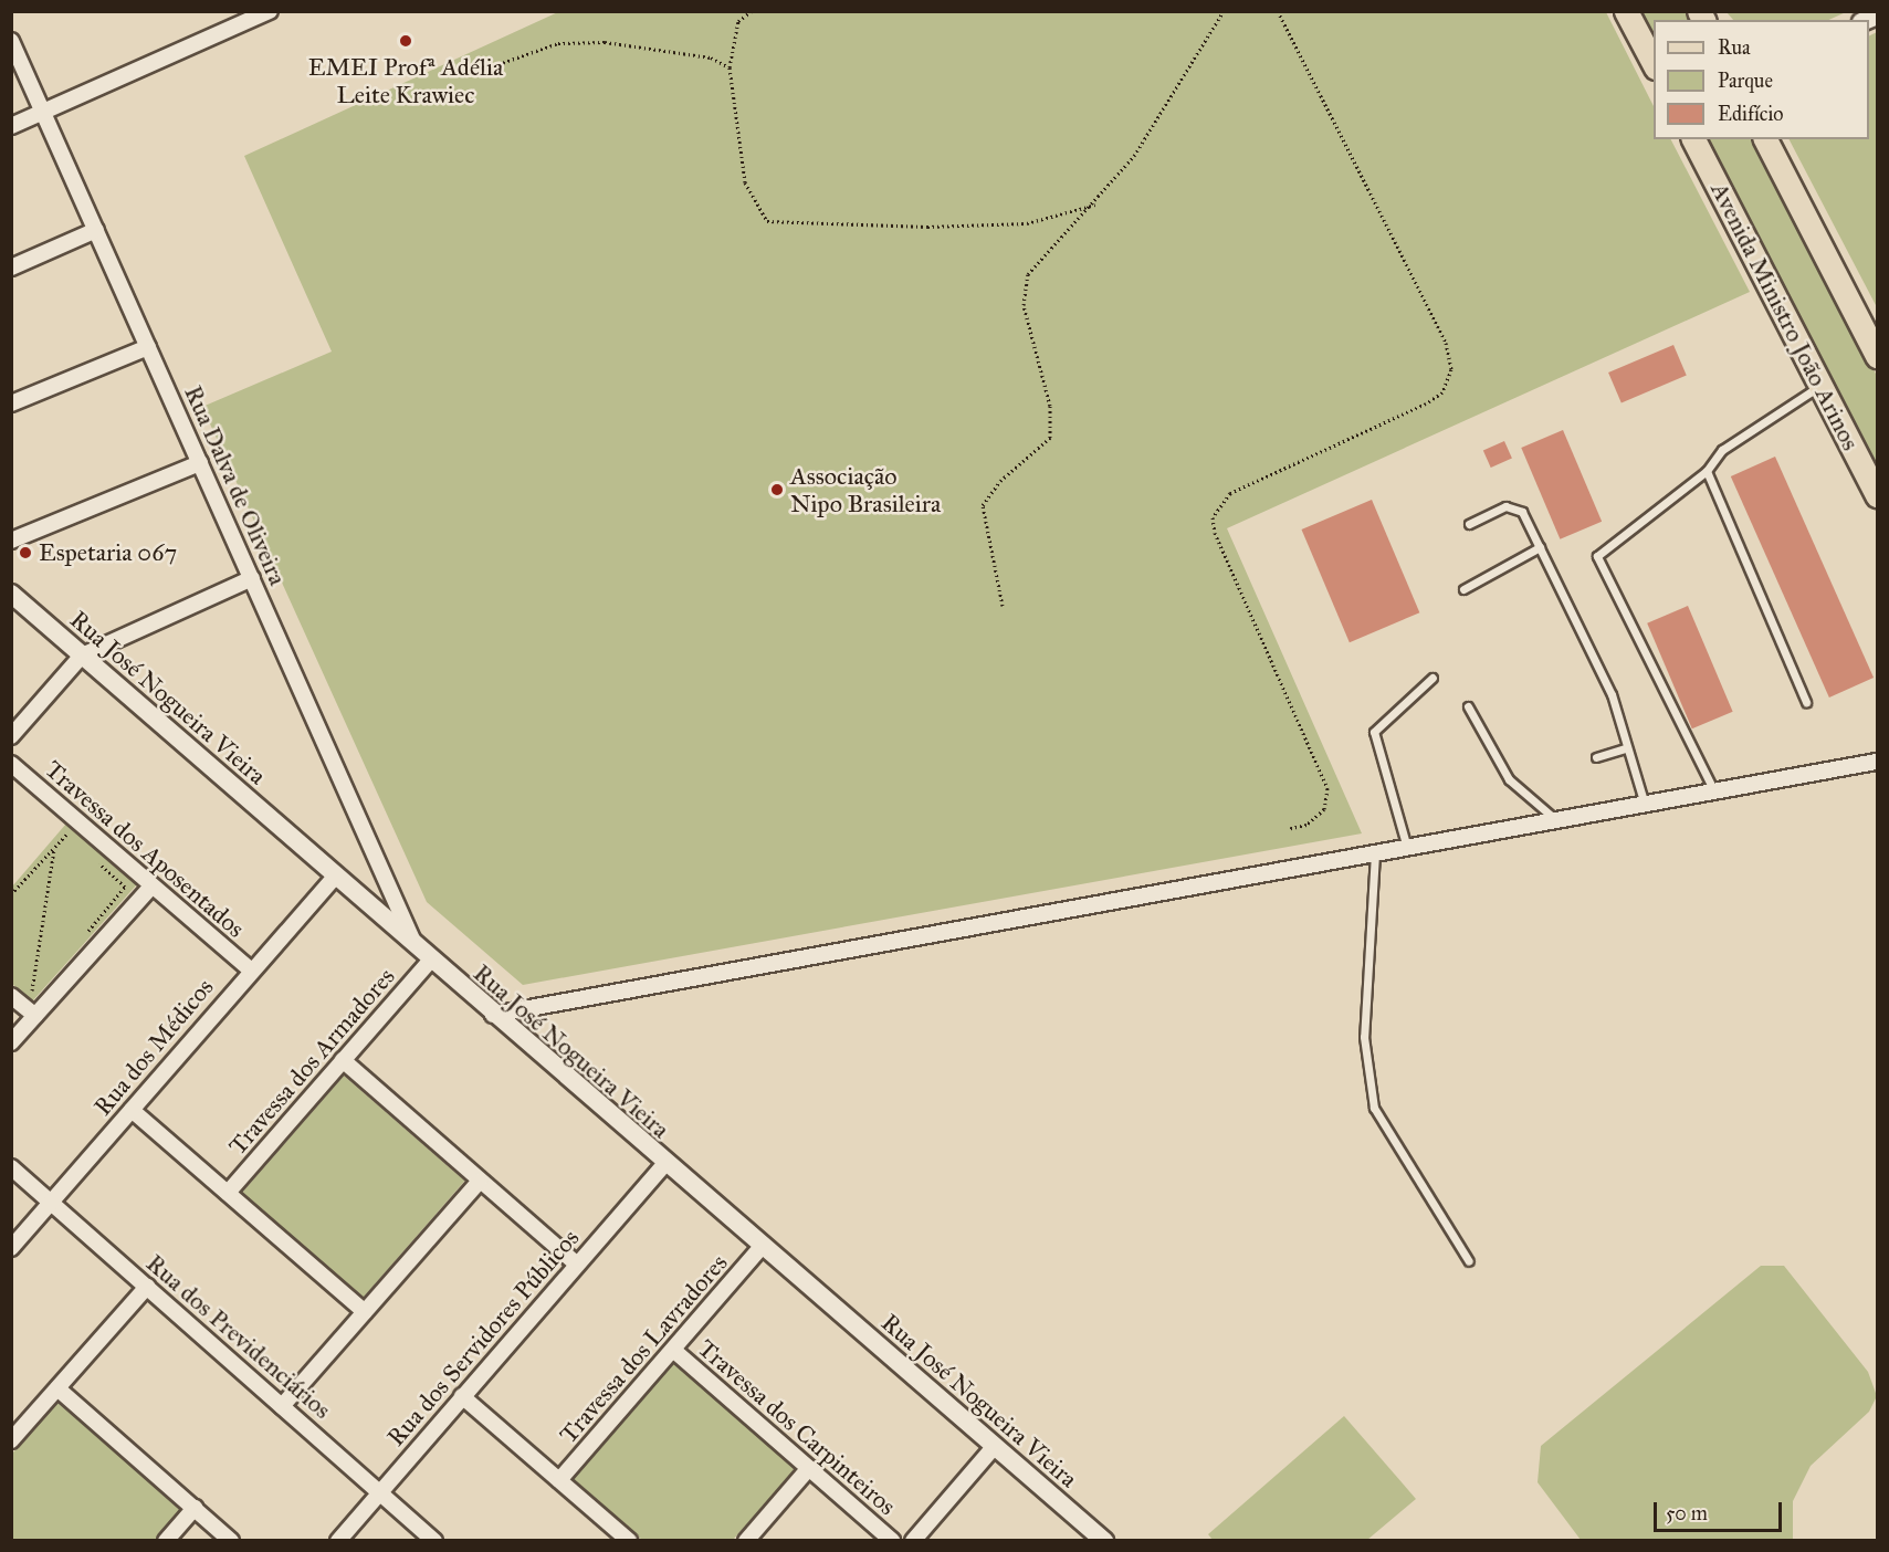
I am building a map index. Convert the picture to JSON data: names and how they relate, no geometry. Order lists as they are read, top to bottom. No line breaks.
{"streets":{"main road":["Avenida Ministro João Arinos"],"street":["Rua Dalva de Oliveira","Rua José Nogueira Vieira","Travessa dos Aposentados","Rua dos Médicos","Travessa dos Armadores","Rua dos Previdenciários","Rua dos Servidores Públicos","Travessa dos Lavradores","Travessa dos Carpinteiros"]},"crossings":[["Rua Dalva de Oliveira","Rua José Nogueira Vieira"],["Rua Dalva de Oliveira","Travessa dos Armadores"],["Rua José Nogueira Vieira","Rua dos Médicos"],["Rua José Nogueira Vieira","Travessa dos Armadores"],["Rua José Nogueira Vieira","Rua dos Servidores Públicos"],["Rua José Nogueira Vieira","Travessa dos Lavradores"],["Travessa dos Aposentados","Rua dos Médicos"],["Rua dos Médicos","Rua dos Previdenciários"],["Rua dos Previdenciários","Rua dos Servidores Públicos"],["Travessa dos Lavradores","Travessa dos Carpinteiros"]],"places":["EMEI Profª Adélia Leite Krawiec","Associação Nipo Brasileira","Espetaria 067"],"legend":["Rua","Parque","Edifício"],"scale_bar":"50 m"}
